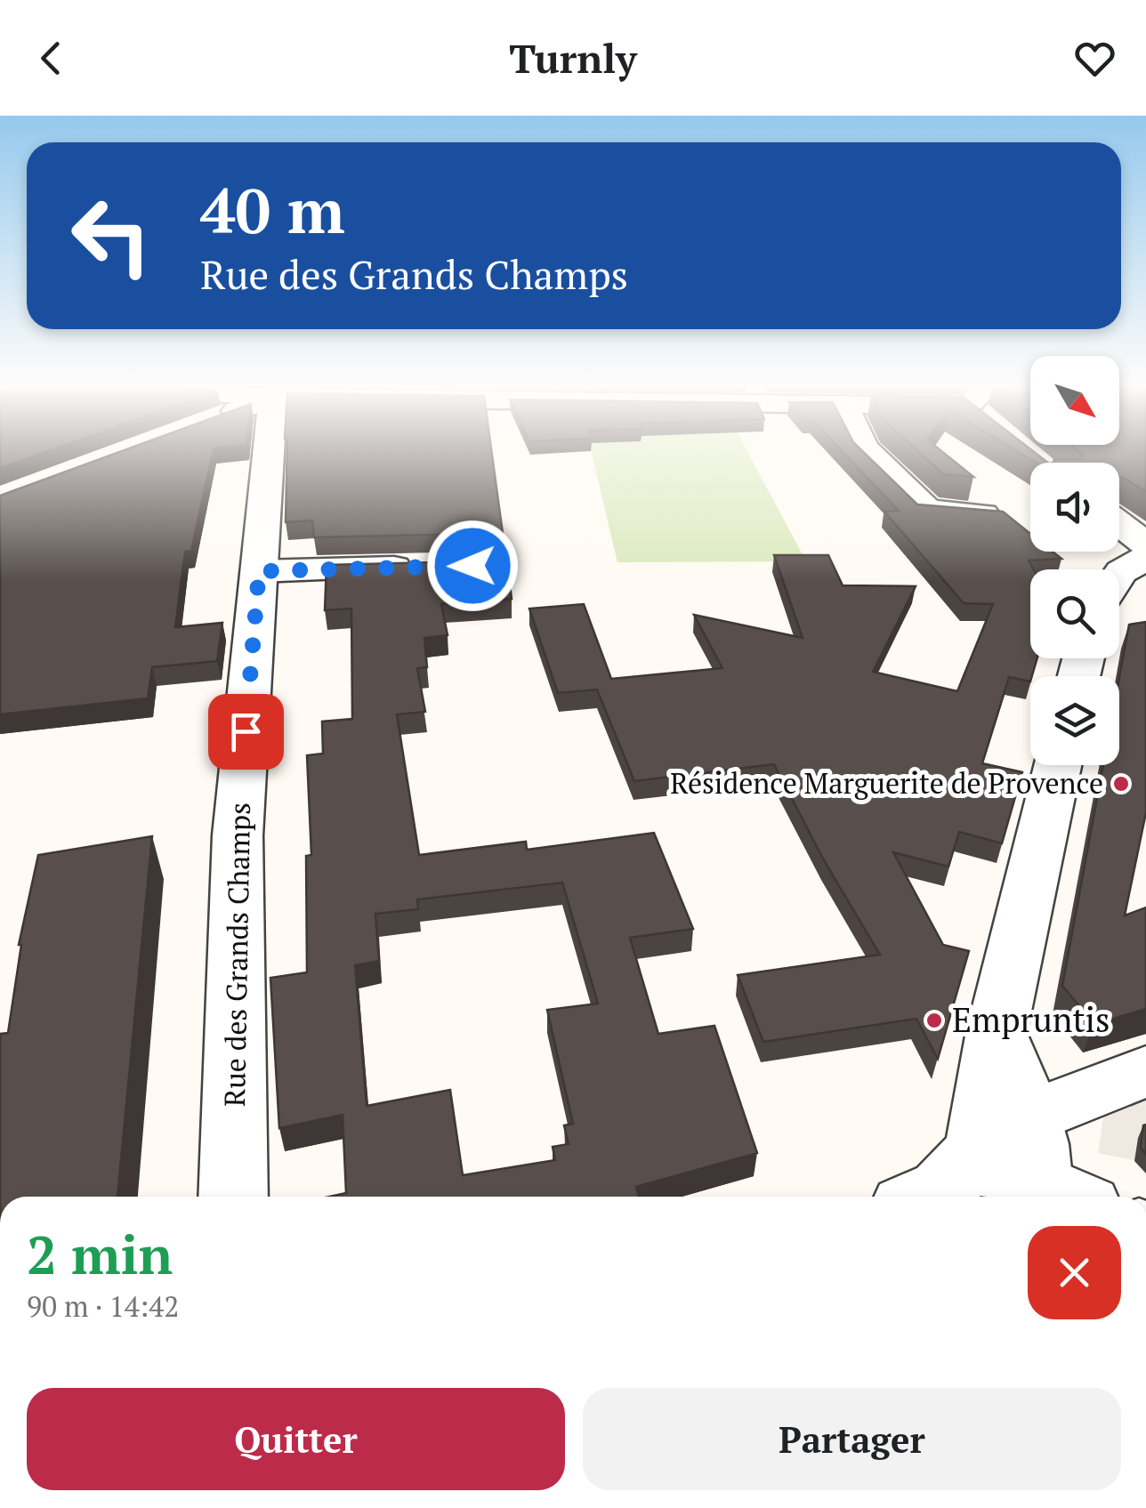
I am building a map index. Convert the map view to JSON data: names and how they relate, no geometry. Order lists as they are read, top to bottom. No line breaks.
{"streets":{"street":["Rue des Grands Champs"]},"places":["Résidence Marguerite de Provence","Empruntis"],"north":"bottom right","page":{"header":"Turnly","turn":["40 m","Rue des Grands Champs"],"heading":["2 min","90 m · 14:42"],"buttons":["Quitter","Partager"]}}
